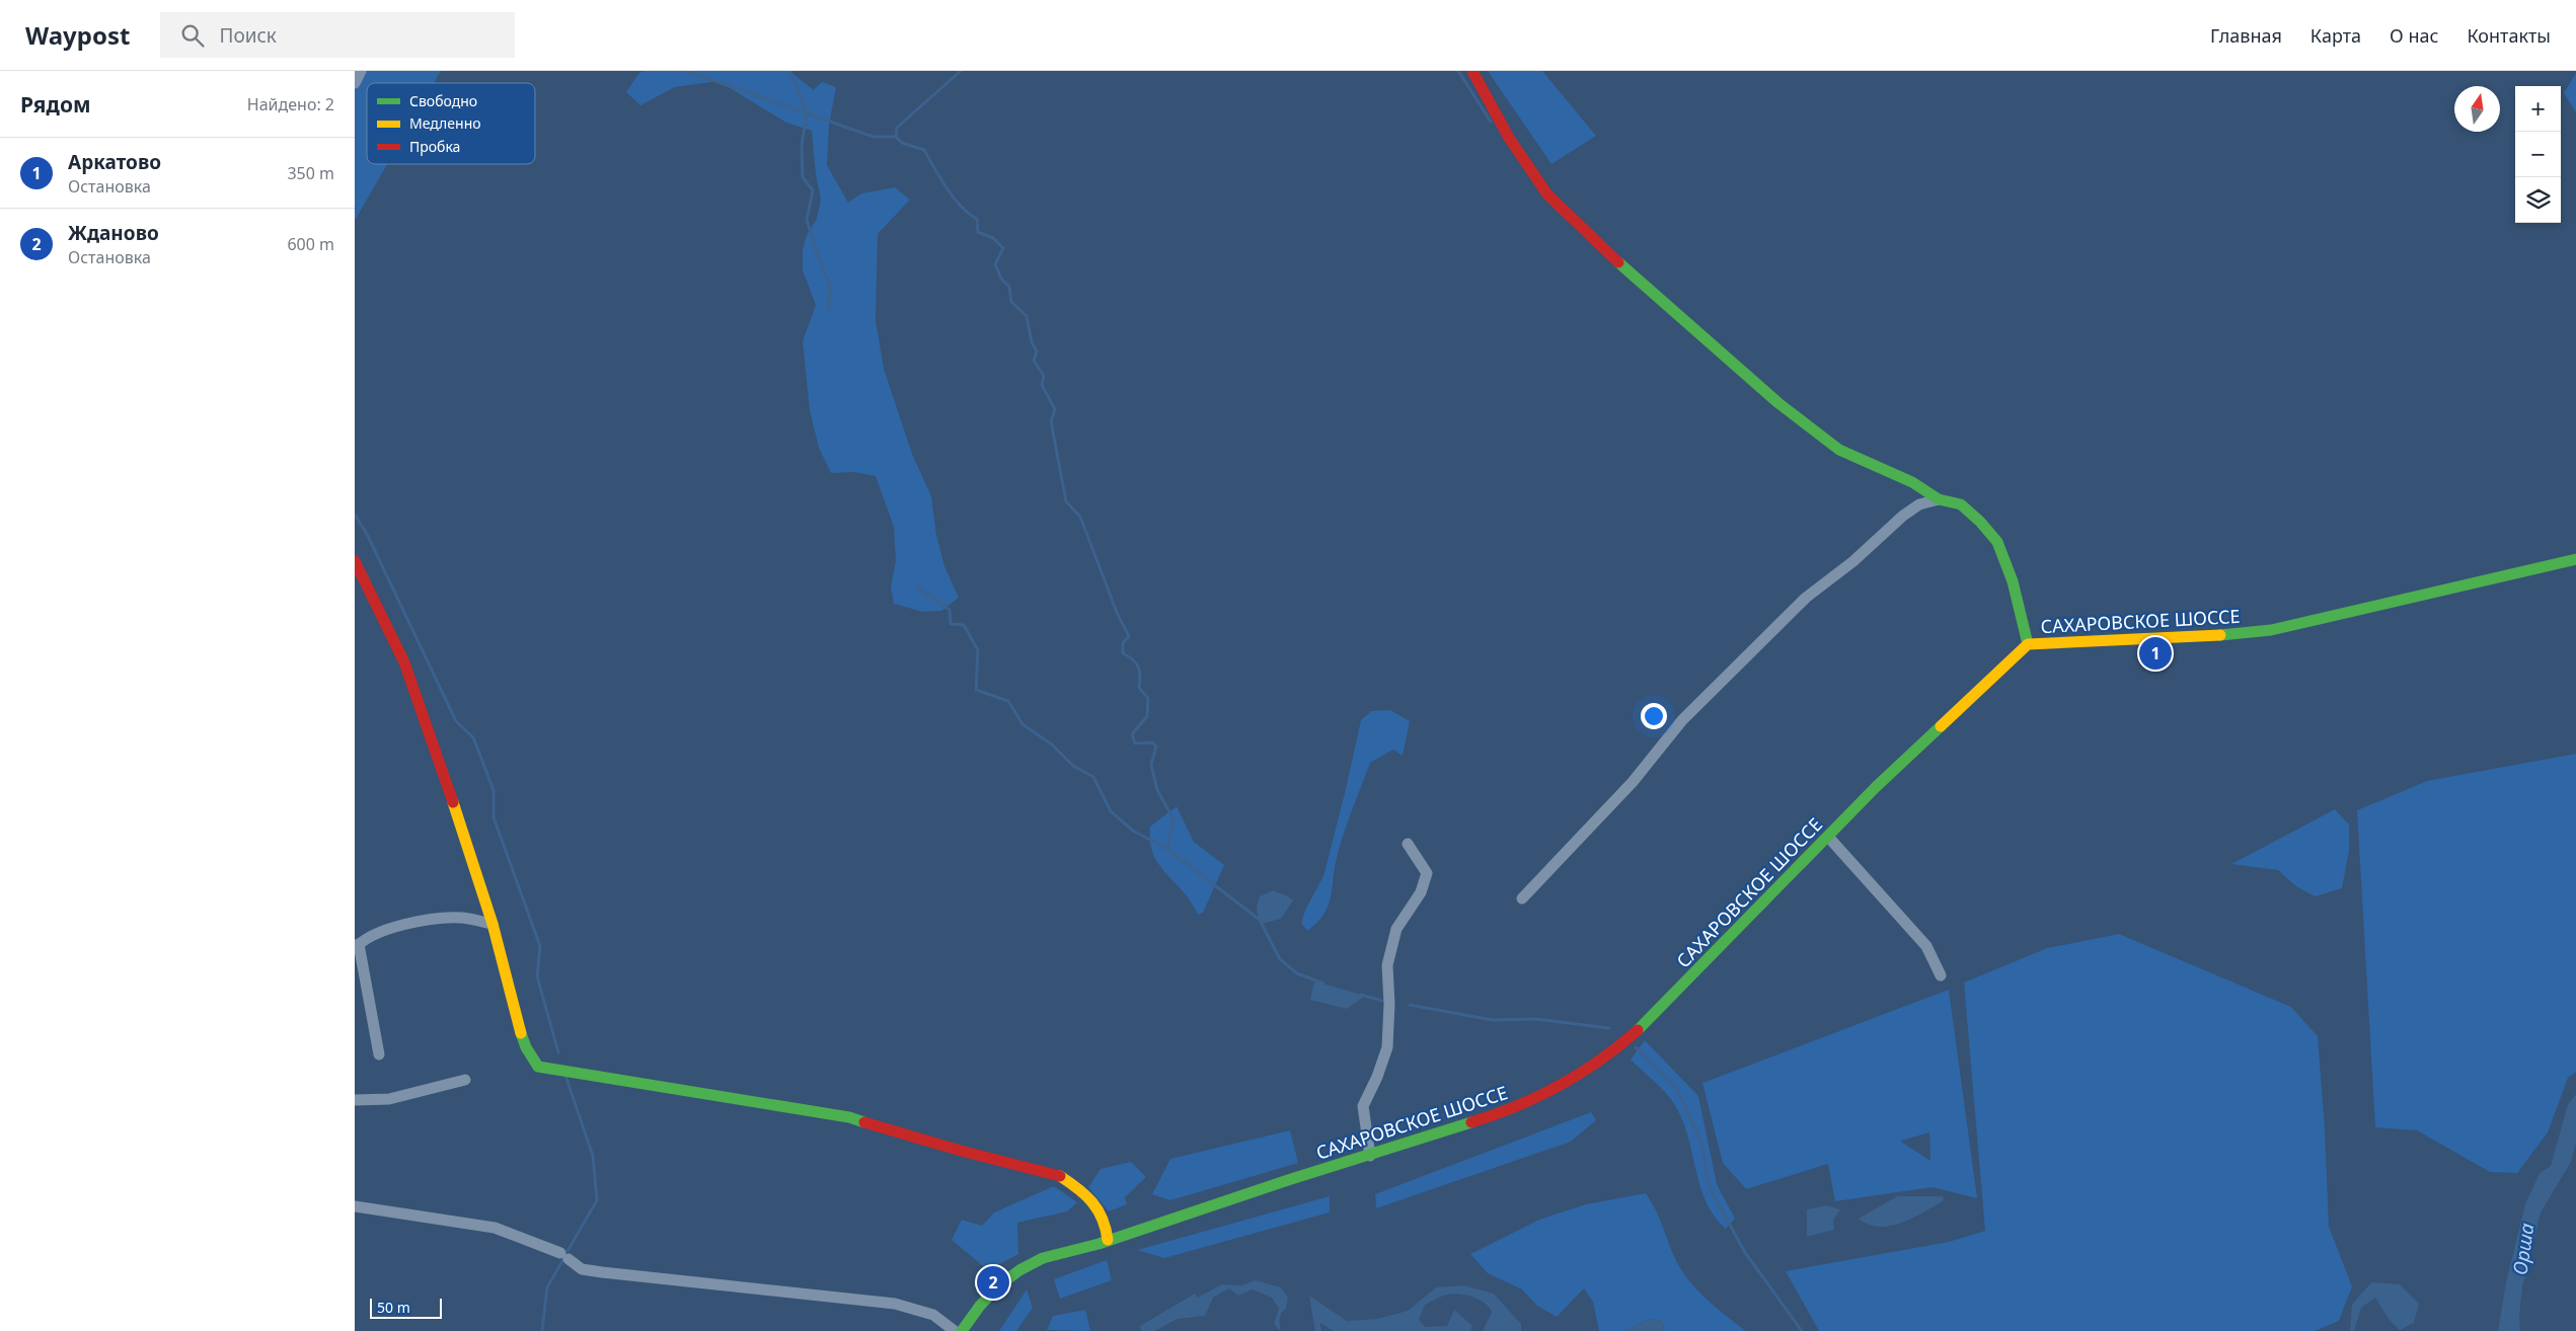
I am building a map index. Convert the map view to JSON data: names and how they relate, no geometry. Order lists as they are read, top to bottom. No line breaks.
{"streets":{"street":["САХАРОВСКОЕ ШОССЕ"]},"water":["Орша"],"legend":["Свободно","Медленно","Пробка"],"scale_bar":"50 m","north":"top","page":{"header":"Waypost","search":"Поиск","nav":["Главная","Карта","О нас","Контакты"],"heading":["Рядом","Найдено: 2"],"map_buttons":["+","−"],"list":[{"mark":"1","name":"Аркатово","note":"Остановка","value":"350 m"},{"mark":"2","name":"Жданово","note":"Остановка","value":"600 m"}],"pins":["1","2"],"scale":"50 m"}}
